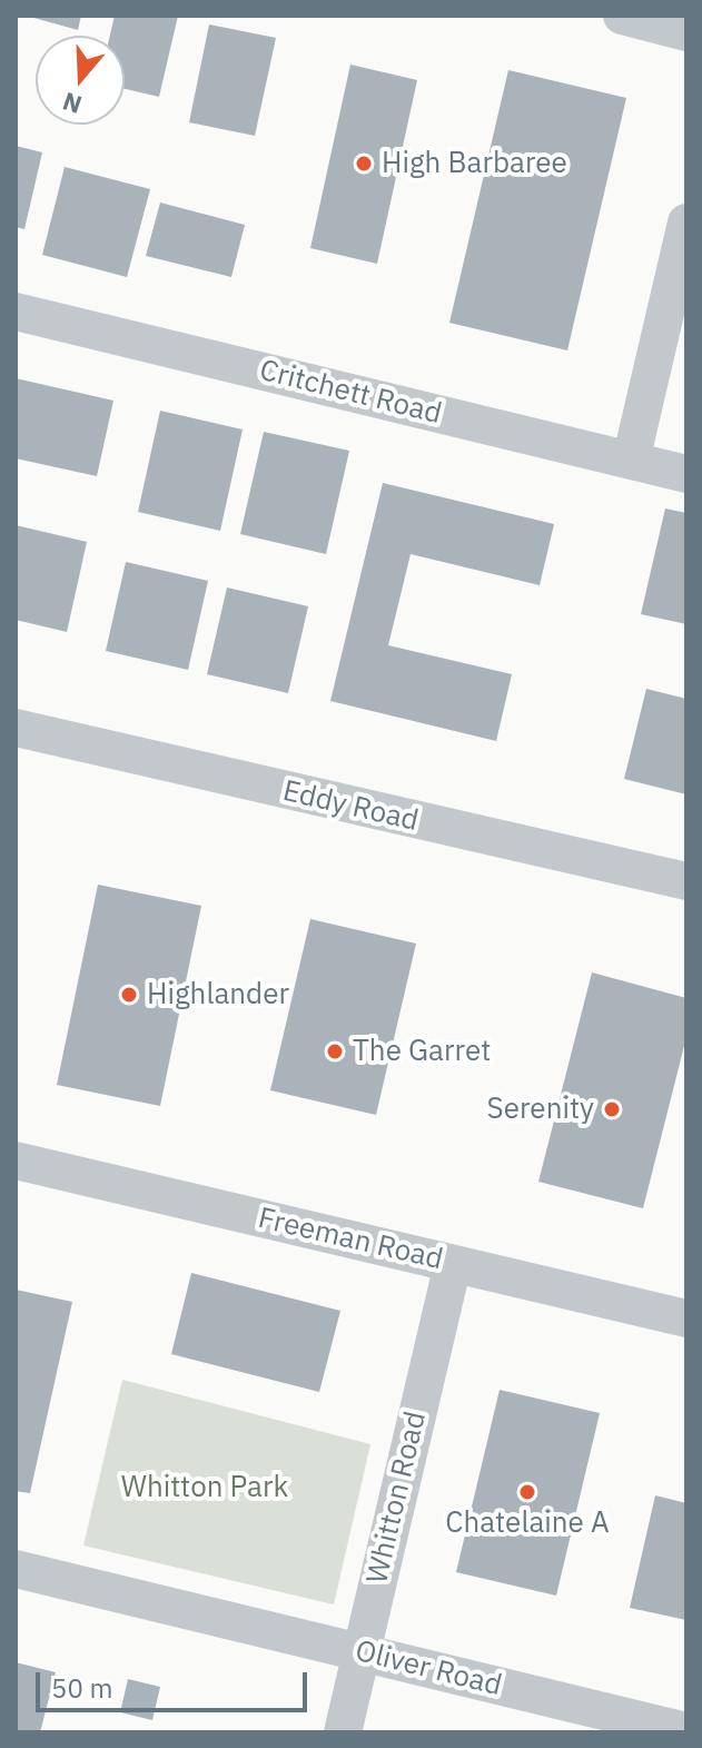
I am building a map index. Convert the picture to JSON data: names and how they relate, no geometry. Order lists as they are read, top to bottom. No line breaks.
{"streets":{"street":["Critchett Road","Eddy Road","Freeman Road","Whitton Road","Oliver Road"]},"crossings":[["Freeman Road","Whitton Road"],["Whitton Road","Oliver Road"]],"parks":["Whitton Park"],"places":["High Barbaree","Highlander","The Garret","Serenity","Chatelaine A"],"scale_bar":"50 m","north":"bottom"}
